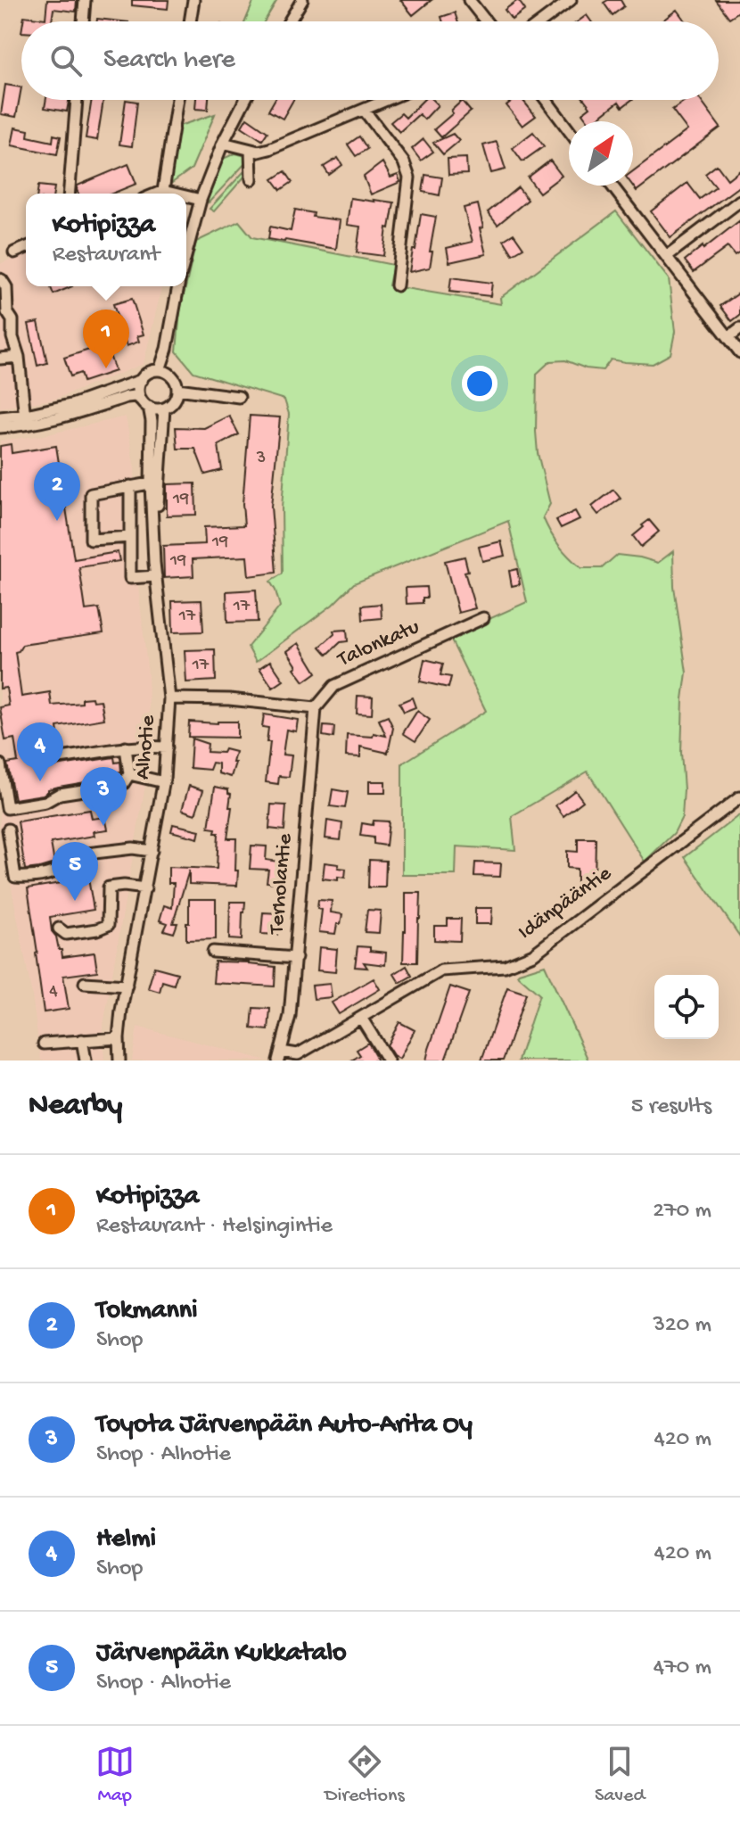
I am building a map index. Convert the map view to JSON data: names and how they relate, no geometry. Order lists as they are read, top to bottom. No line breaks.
{"streets":{"street":["Talonkatu","Alhotie","Terholantie","Idänpääntie"]},"crossings":[["Talonkatu","Terholantie"],["Terholantie","Idänpääntie"]],"house_numbers":["3","19","19","19","17","17","17","4"],"north":"top right","page":{"search":"Search here","popup":["Kotipizza","Restaurant"],"pins":["1","2","4","3","5"],"heading":["Nearby","5 results"],"list":[{"mark":"1","name":"Kotipizza","note":"Restaurant · Helsingintie","value":"270 m"},{"mark":"2","name":"Tokmanni","note":"Shop","value":"320 m"},{"mark":"3","name":"Toyota Järvenpään Auto-Arita Oy","note":"Shop · Alhotie","value":"420 m"},{"mark":"4","name":"Helmi","note":"Shop","value":"420 m"},{"mark":"5","name":"Järvenpään Kukkatalo","note":"Shop · Alhotie","value":"470 m"}],"nav":["Map","Directions","Saved"]}}
